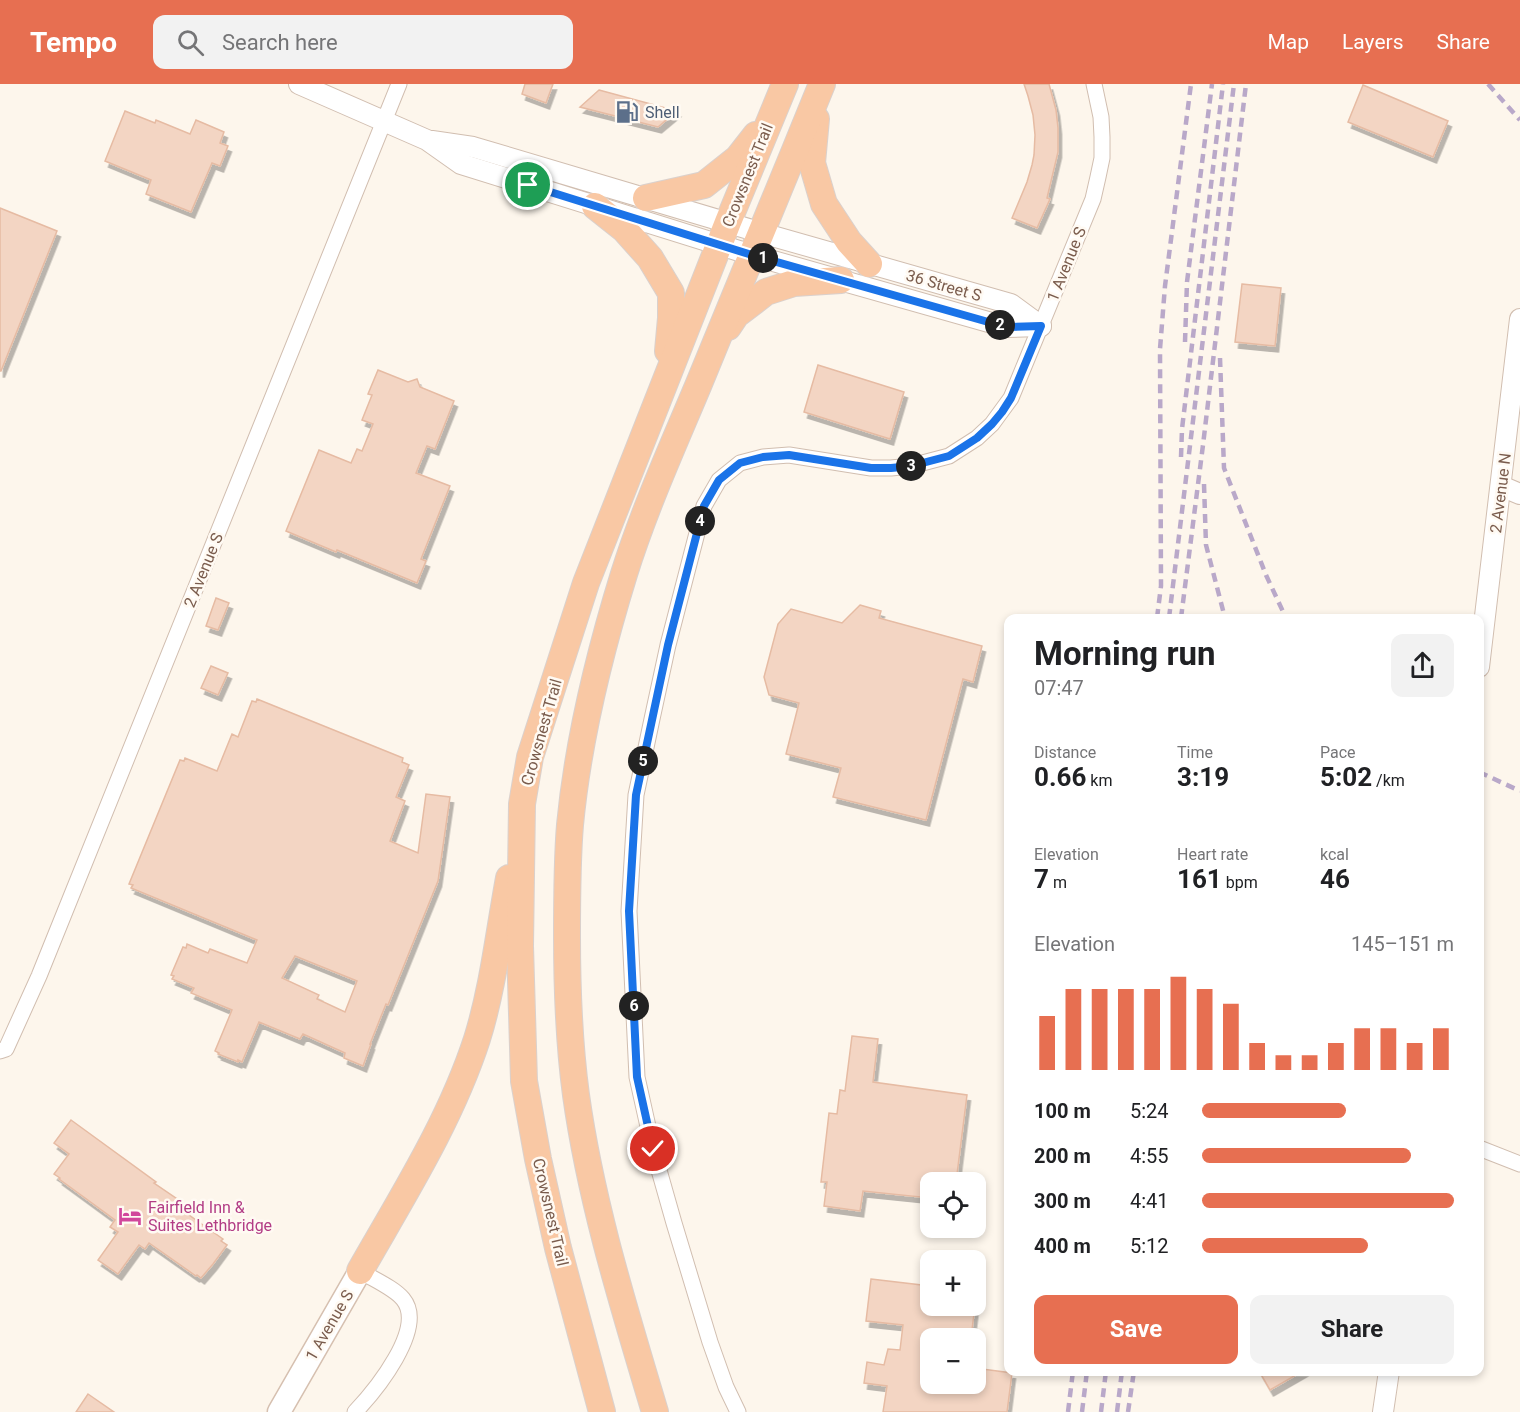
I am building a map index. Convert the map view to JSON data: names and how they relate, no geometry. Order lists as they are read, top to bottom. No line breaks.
{"streets":{"highway":["Crowsnest Trail"],"main road":["1 Avenue S"],"street":["36 Street S","2 Avenue N","2 Avenue S"]},"crossings":[["1 Avenue S","36 Street S"]],"places":{"fuel station":["Shell"],"hotel":["Fairfield Inn & Suites Lethbridge"]},"page":{"header":"Tempo","search":"Search here","nav":["Map","Layers","Share"],"pins":["1","2","3","4","5","6"],"heading":["Morning run","07:47"],"stats":[["Distance","0.66 km"],["Time","3:19"],["Pace","5:02 /km"],["Elevation","7 m"],["Heart rate","161 bpm"],["kcal","46"]],"chart":["Elevation","145–151 m"],"list":[{"name":"100 m","note":"5:24"},{"name":"200 m","note":"4:55"},{"name":"300 m","note":"4:41"},{"name":"400 m","note":"5:12"}],"map_buttons":["+","−"],"buttons":["Save","Share"]}}
